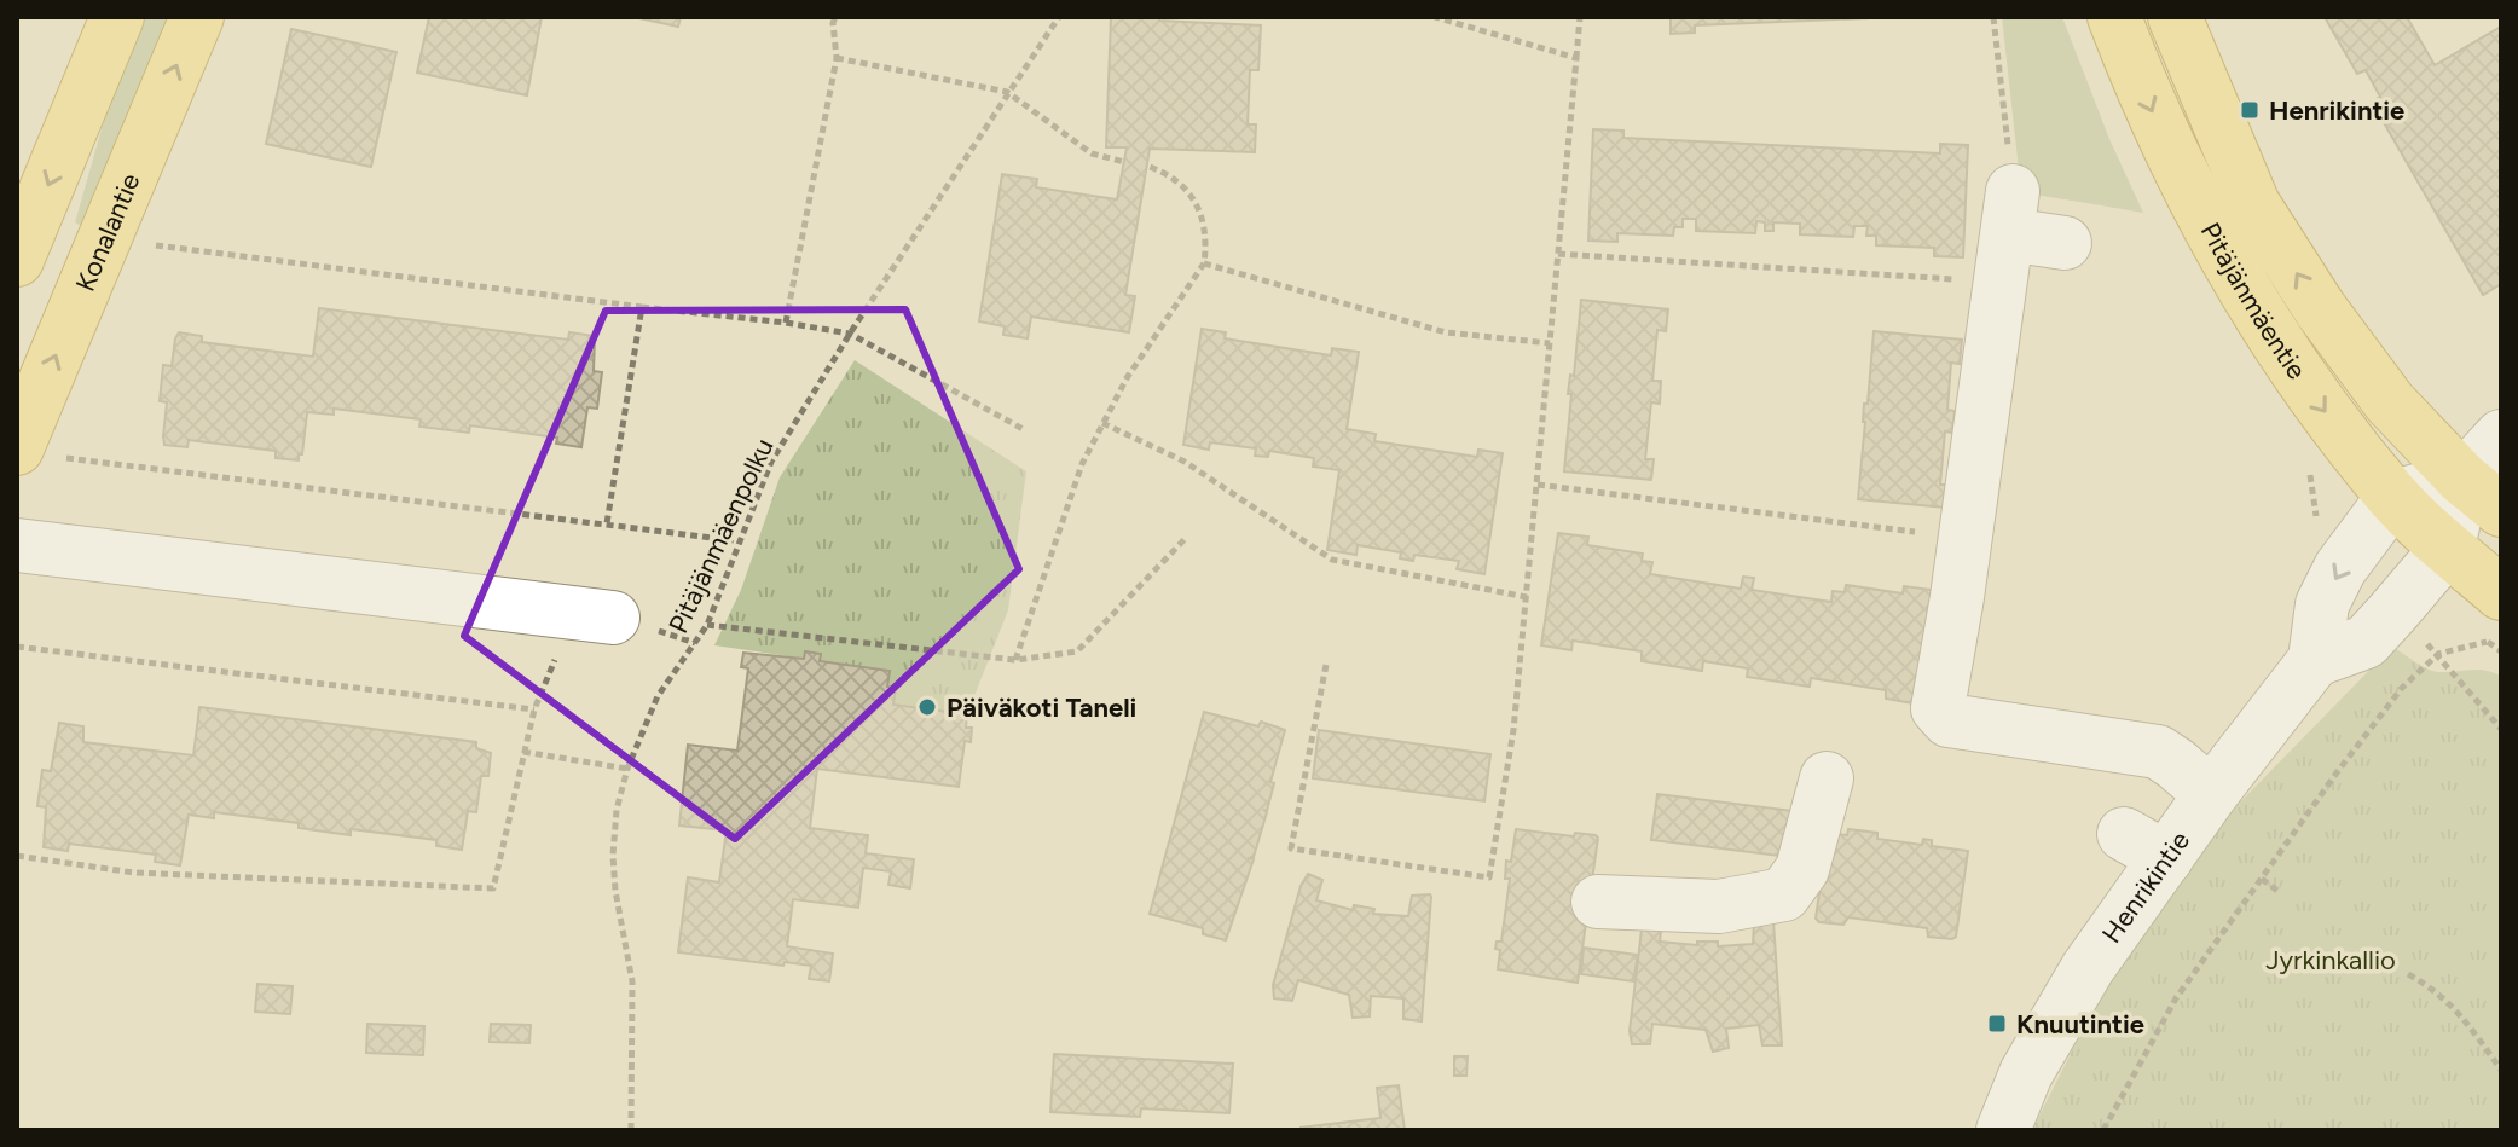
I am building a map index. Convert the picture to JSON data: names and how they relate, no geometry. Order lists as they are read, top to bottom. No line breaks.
{"streets":{"main road":["Konalantie","Pitäjänmäentie"],"street":["Henrikintie"],"path":["Pitäjänmäenpolku"]},"parks":["Jyrkinkallio"],"places":{"transit":["Henrikintie","Knuutintie"],"other":["Päiväkoti Taneli"]}}
